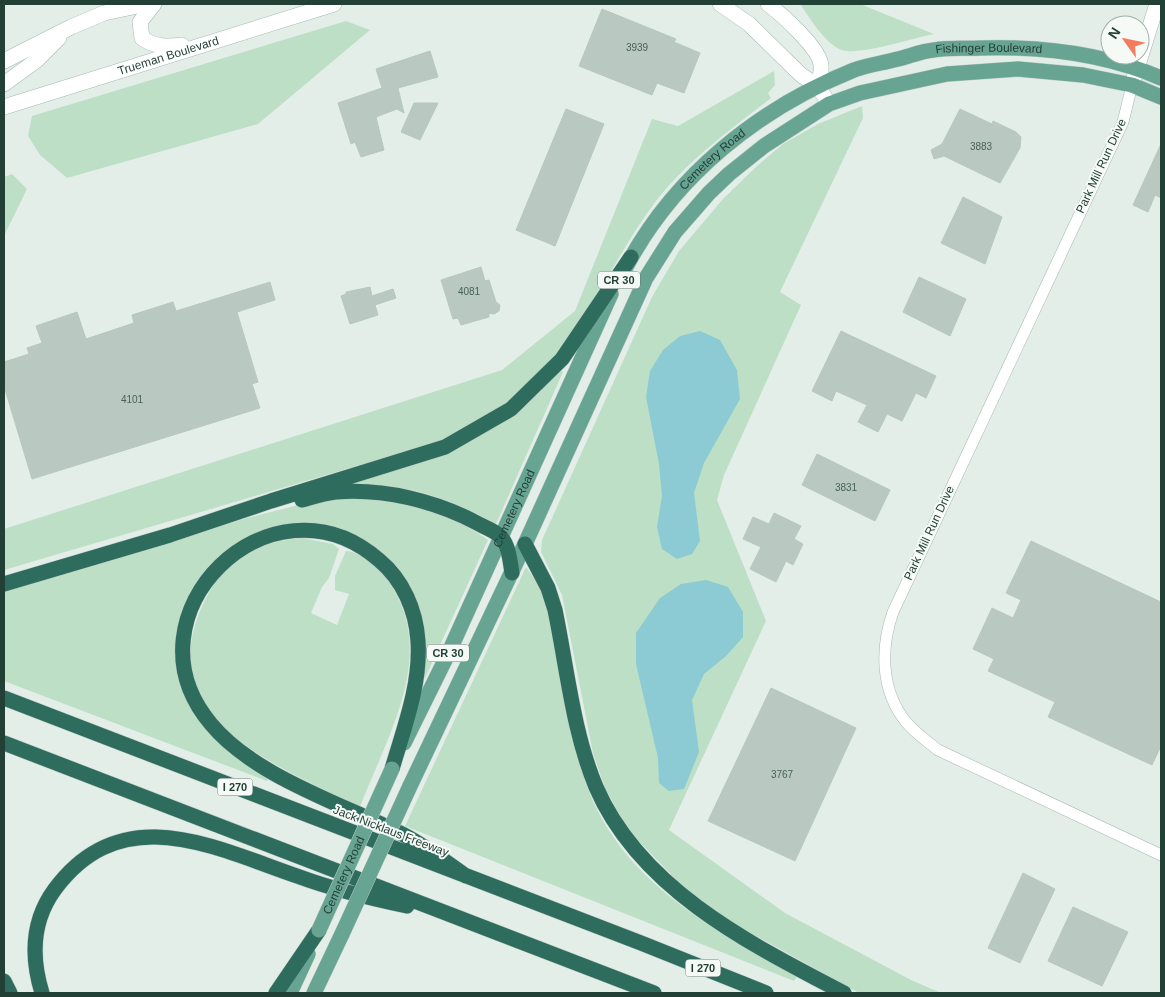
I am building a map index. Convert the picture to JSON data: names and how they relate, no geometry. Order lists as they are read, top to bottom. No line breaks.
{"streets":{"highway":["I 270","Jack Nicklaus Freeway"],"main road":["Fishinger Boulevard","Trueman Boulevard","Cemetery Road","CR 30"],"street":["Park Mill Run Drive"]},"crossings":[["Fishinger Boulevard","Cemetery Road"],["Fishinger Boulevard","Park Mill Run Drive"]],"house_numbers":["3939","3883","4081","4101","3831","3767"],"north":"top left"}
